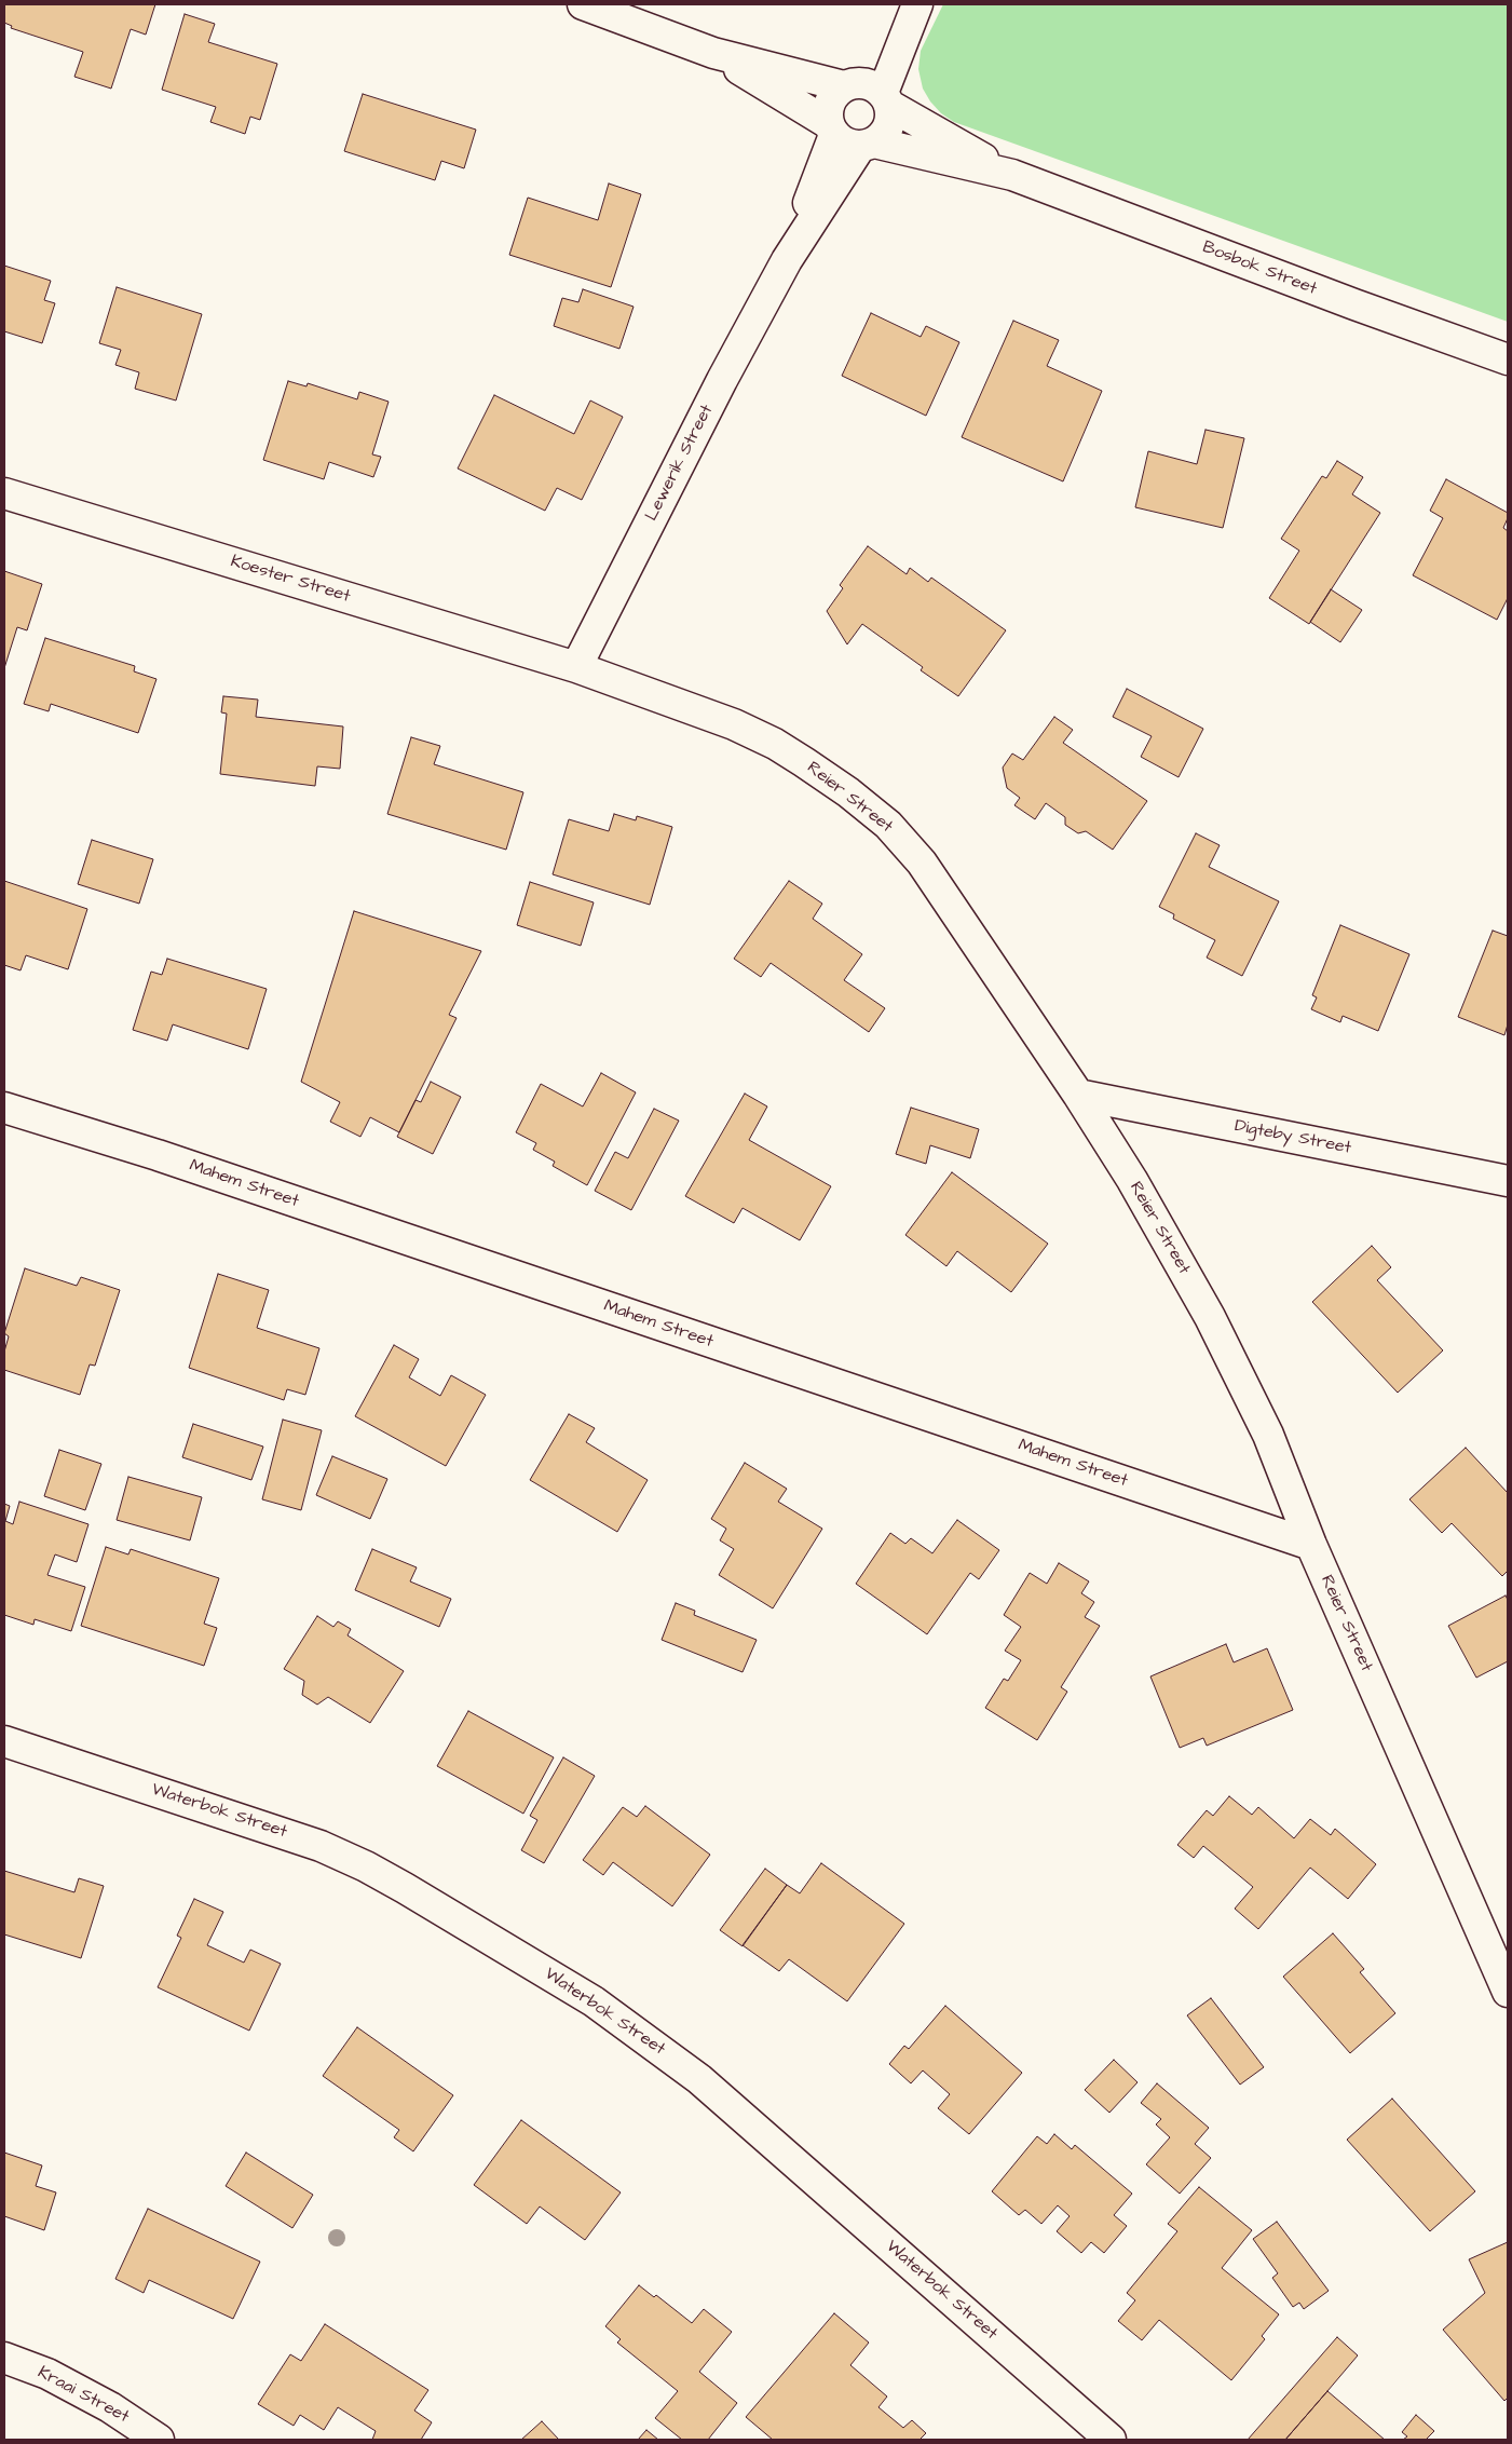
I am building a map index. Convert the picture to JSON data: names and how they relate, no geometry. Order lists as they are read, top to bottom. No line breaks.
{"streets":{"street":["Bosbok Street","Lewerik Street","Koester Street","Reier Street","Digteby Street","Mahem Street","Waterbok Street","Kraai Street"]},"crossings":[["Bosbok Street","Lewerik Street"],["Lewerik Street","Koester Street"],["Lewerik Street","Reier Street"],["Koester Street","Reier Street"],["Reier Street","Digteby Street"],["Reier Street","Mahem Street"]]}
